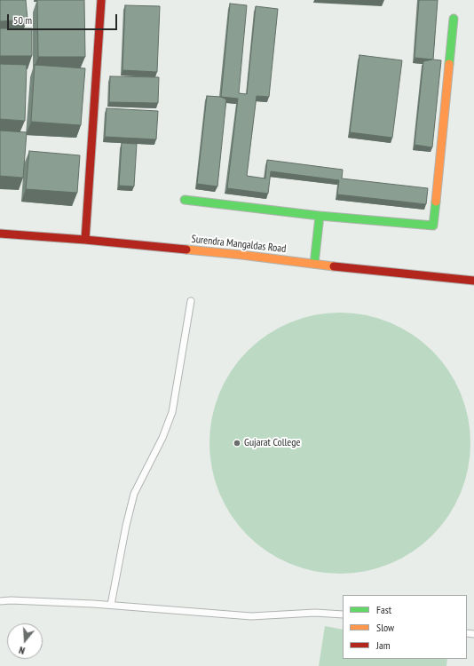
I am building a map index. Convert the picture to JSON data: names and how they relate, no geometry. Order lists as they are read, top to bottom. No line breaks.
{"streets":{"street":["Surendra Mangaldas Road"]},"places":["Gujarat College"],"legend":["Fast","Slow","Jam"],"scale_bar":"50 m","north":"bottom"}
